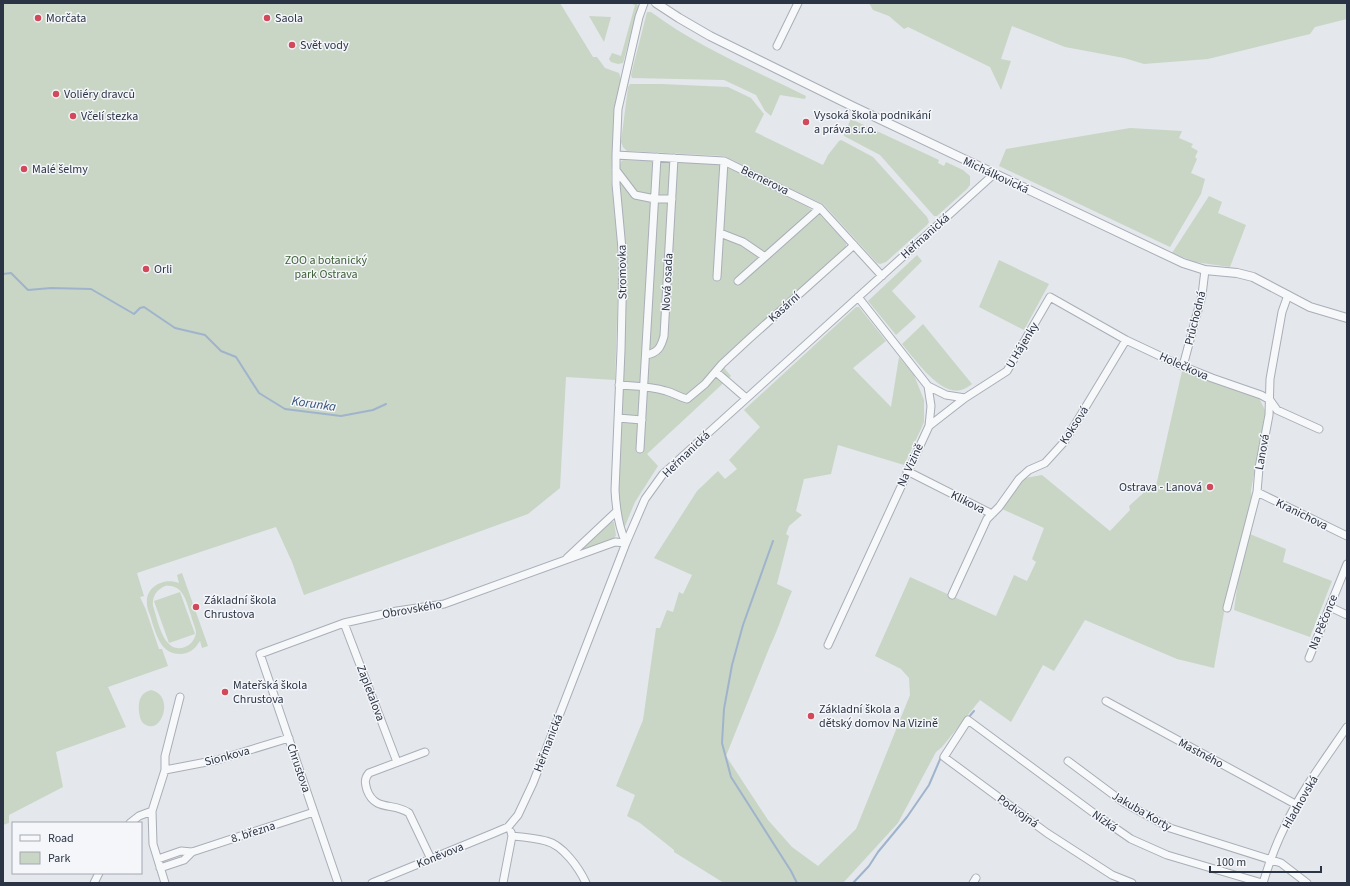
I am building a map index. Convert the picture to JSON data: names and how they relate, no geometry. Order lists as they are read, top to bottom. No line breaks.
{"streets":{"street":["Michálkovická","Bernerova","Heřmanická","Stromovka","Nová osada","Kasární","Průchodná","U Hájenky","Holečkova","Koksová","Lanová","Na Vizině","Klikova","Kranichova","Obrovského","Na Pěčonce","Zapletalova","Mastného","Sionkova","Chrustova","Hladnovská","Podvojná","Jakuba Korty","Nízká","8. března","Koněvova"]},"crossings":[["Michálkovická","Heřmanická"],["Michálkovická","Průchodná"],["Michálkovická","Lanová"],["Bernerova","Heřmanická"],["Bernerova","Stromovka"],["Bernerova","Nová osada"],["Bernerova","Kasární"],["Heřmanická","Stromovka"],["Heřmanická","Na Vizině"],["Heřmanická","Obrovského"],["Heřmanická","Koněvova"],["Stromovka","Obrovského"],["Nová osada","Kasární"],["Průchodná","Holečkova"],["U Hájenky","Holečkova"],["U Hájenky","Na Vizině"],["Holečkova","Koksová"],["Holečkova","Lanová"],["Koksová","Klikova"],["Lanová","Kranichova"],["Na Vizině","Klikova"],["Obrovského","Zapletalova"],["Obrovského","Chrustova"],["Mastného","Hladnovská"],["Sionkova","Chrustova"],["Chrustova","8. března"],["Hladnovská","Jakuba Korty"],["Hladnovská","Nízká"],["Podvojná","Nízká"]],"water":["Korunka"],"parks":["ZOO a botanický park Ostrava"],"places":["Morčata","Saola","Svět vody","Voliéry dravců","Včelí stezka","Vysoká škola podnikání a práva s.r.o.","Malé šelmy","Orli","Ostrava - Lanová","Základní škola Chrustova","Mateřská škola Chrustova","Základní škola a dětský domov Na Vizině"],"legend":["Road","Park"],"scale_bar":"100 m"}
